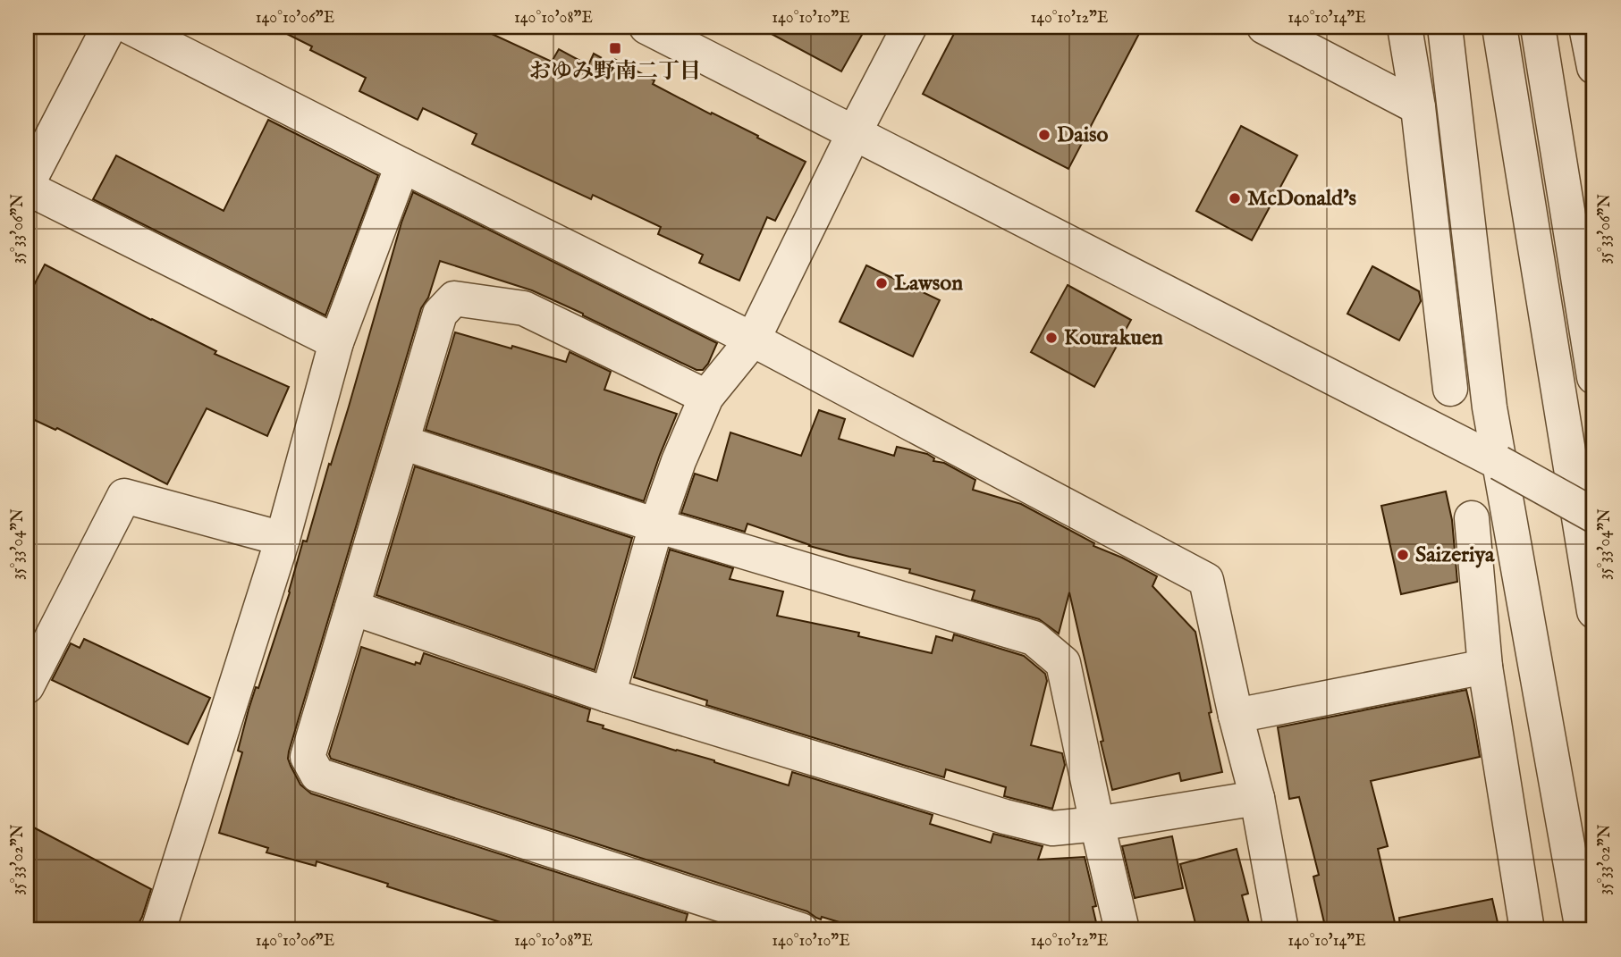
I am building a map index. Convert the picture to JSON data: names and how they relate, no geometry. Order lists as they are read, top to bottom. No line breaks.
{"places":{"transit":["おゆみ野南二丁目"],"other":["Daiso","McDonald's","Lawson","Kourakuen","Saizeriya"]},"coordinates":["140°10'06\"E","140°10'08\"E","140°10'10\"E","140°10'12\"E","140°10'14\"E","35°33'06\"N","35°33'04\"N","35°33'02\"N"]}
